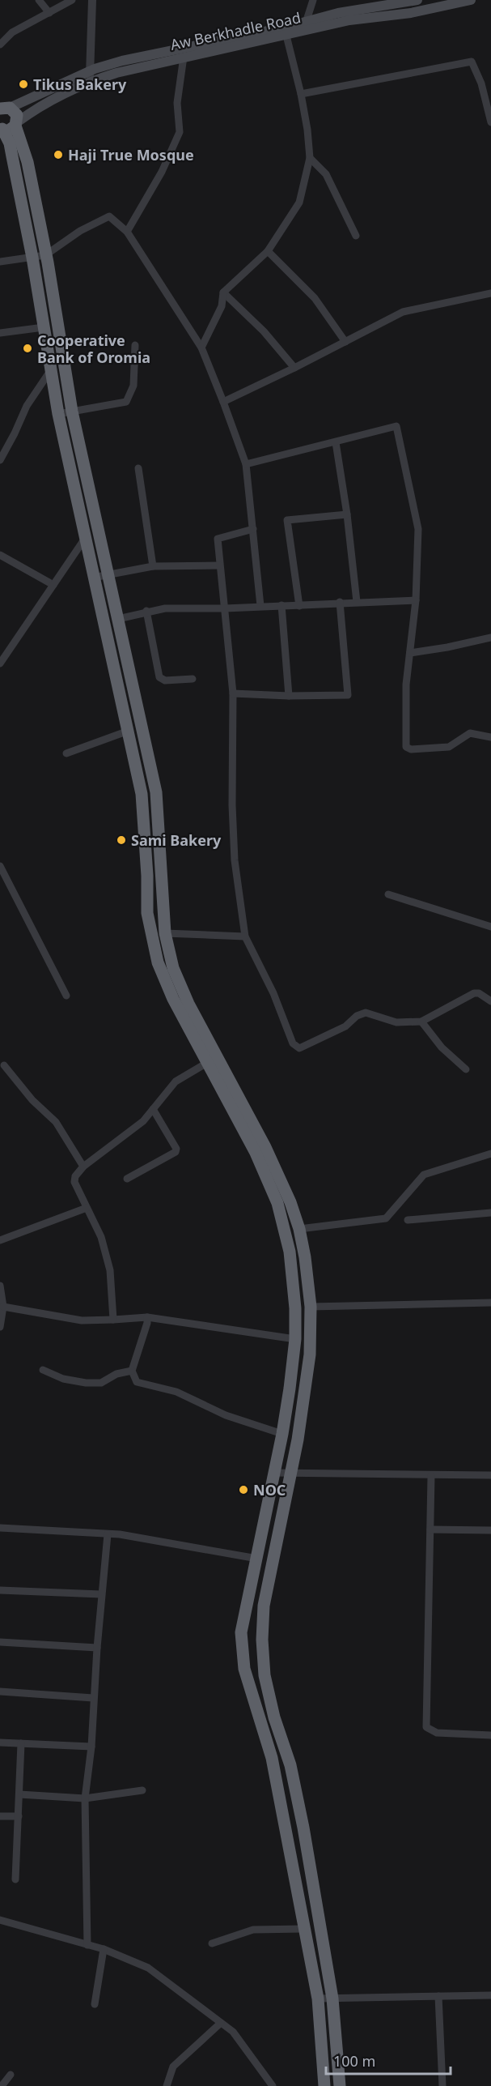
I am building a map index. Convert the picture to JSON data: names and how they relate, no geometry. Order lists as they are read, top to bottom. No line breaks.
{"streets":{"main road":["Aw Berkhadle Road"]},"places":["Tikus Bakery","Haji True Mosque","Cooperative Bank of Oromia","Sami Bakery","NOC"],"scale_bar":"100 m"}
